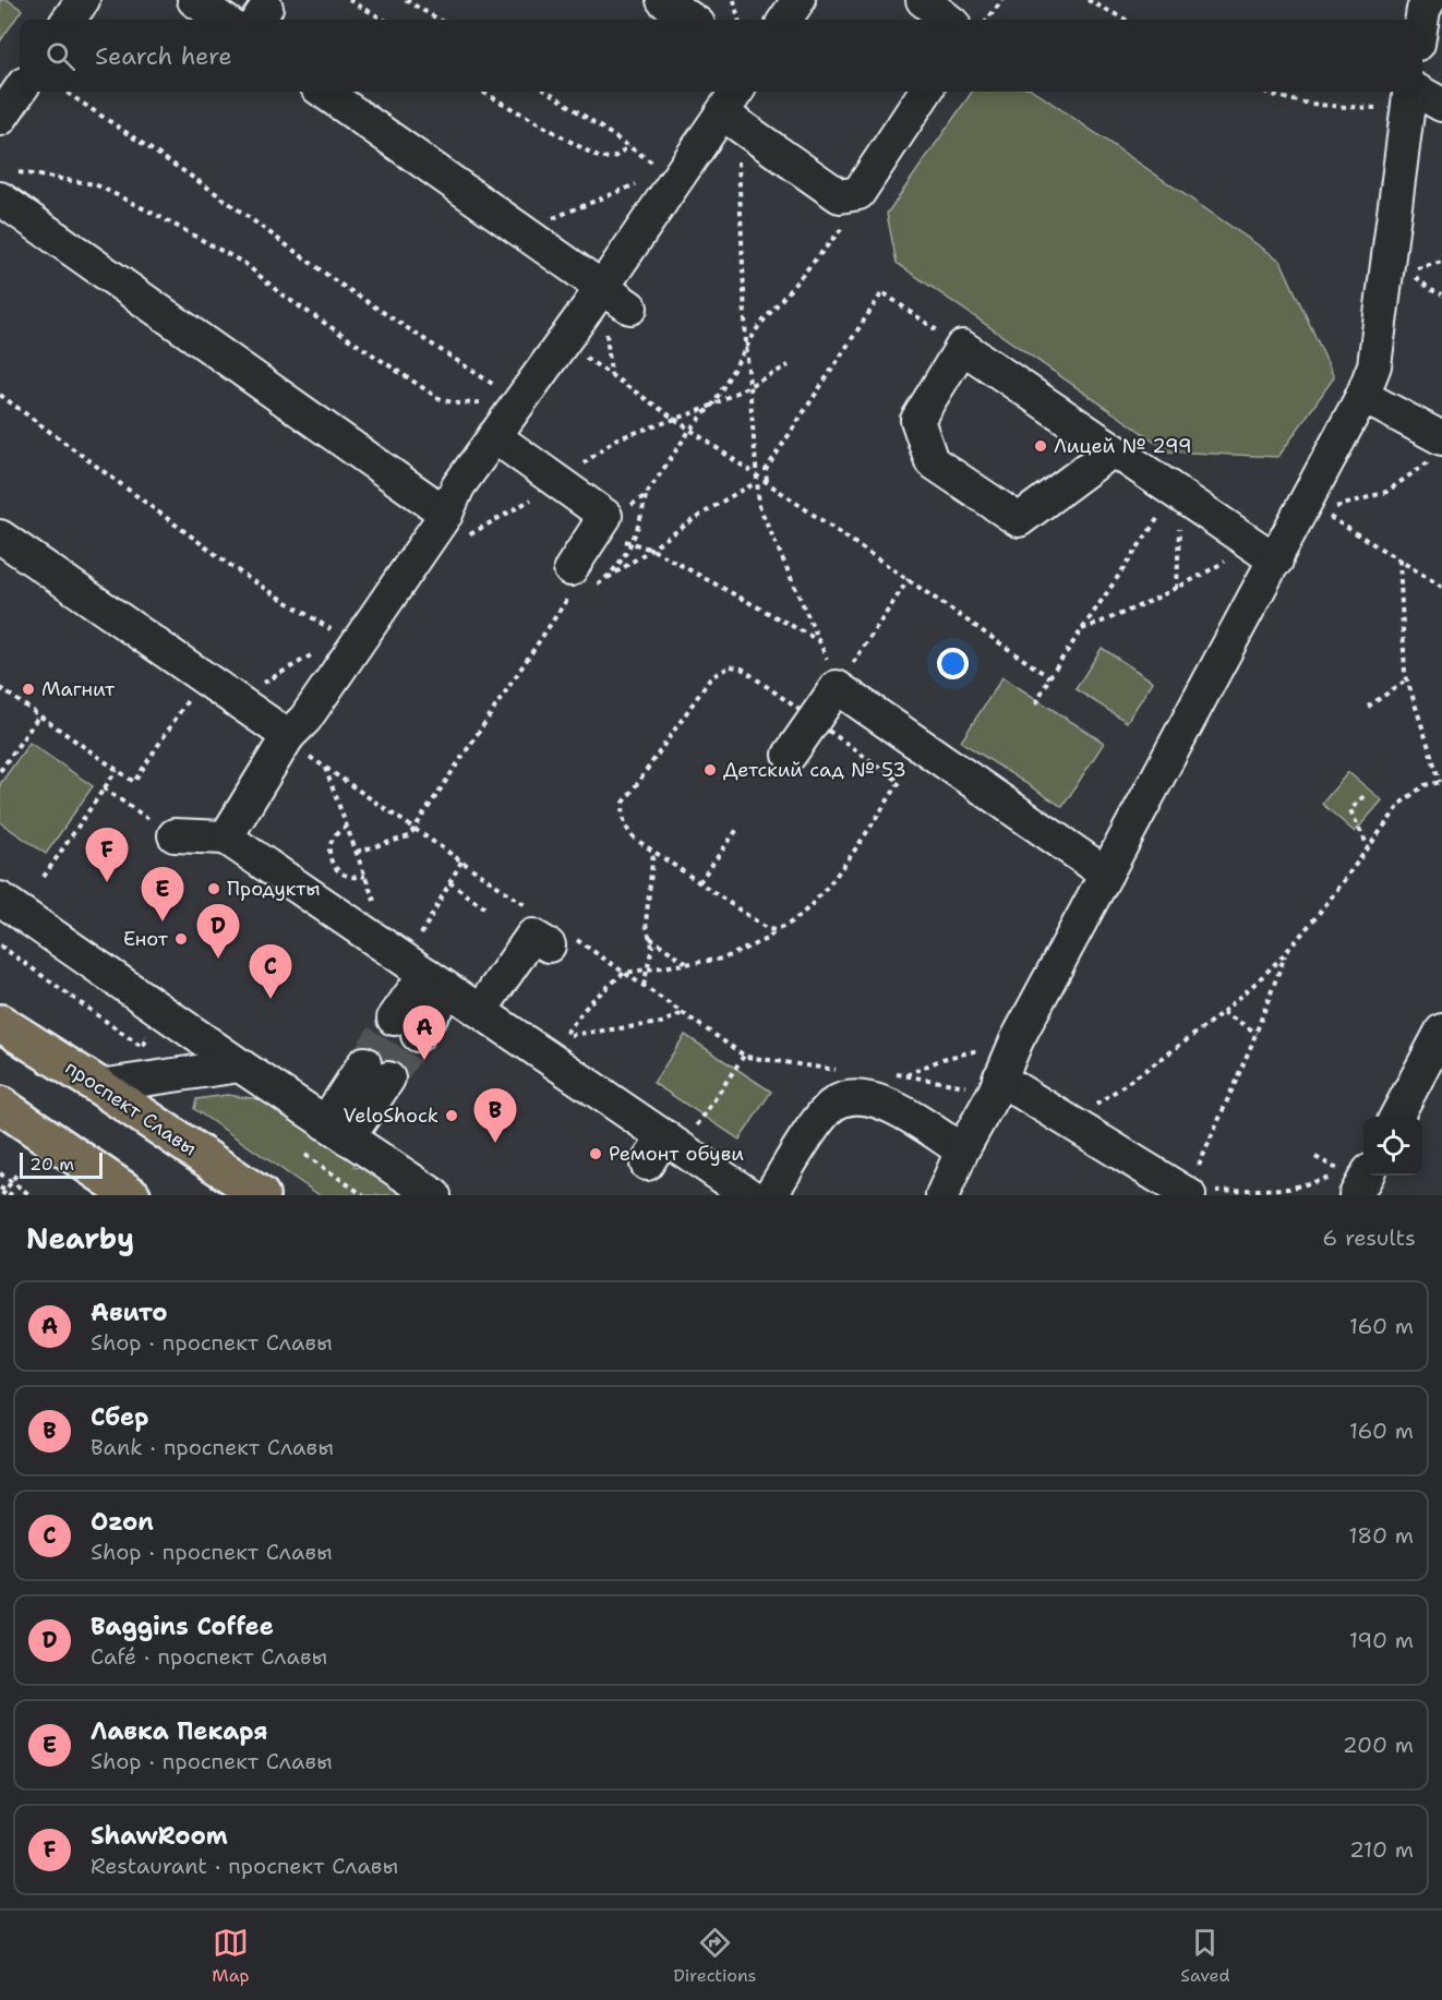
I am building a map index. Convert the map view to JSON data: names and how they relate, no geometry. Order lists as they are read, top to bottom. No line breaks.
{"streets":{"main road":["проспект Славы"]},"places":["Лицей № 299","Магнит","Детский сад № 53","Продукты","Енот","VeloShock","Ремонт обуви"],"scale_bar":"20 m","page":{"search":"Search here","pins":["F","E","D","C","A","B"],"scale":"20 m","heading":["Nearby","6 results"],"list":[{"mark":"A","name":"Авито","note":"Shop · проспект Славы","value":"160 m"},{"mark":"B","name":"Сбер","note":"Bank · проспект Славы","value":"160 m"},{"mark":"C","name":"Ozon","note":"Shop · проспект Славы","value":"180 m"},{"mark":"D","name":"Baggins Coffee","note":"Café · проспект Славы","value":"190 m"},{"mark":"E","name":"Лавка Пекаря","note":"Shop · проспект Славы","value":"200 m"},{"mark":"F","name":"ShawRoom","note":"Restaurant · проспект Славы","value":"210 m"}],"nav":["Map","Directions","Saved"]}}
